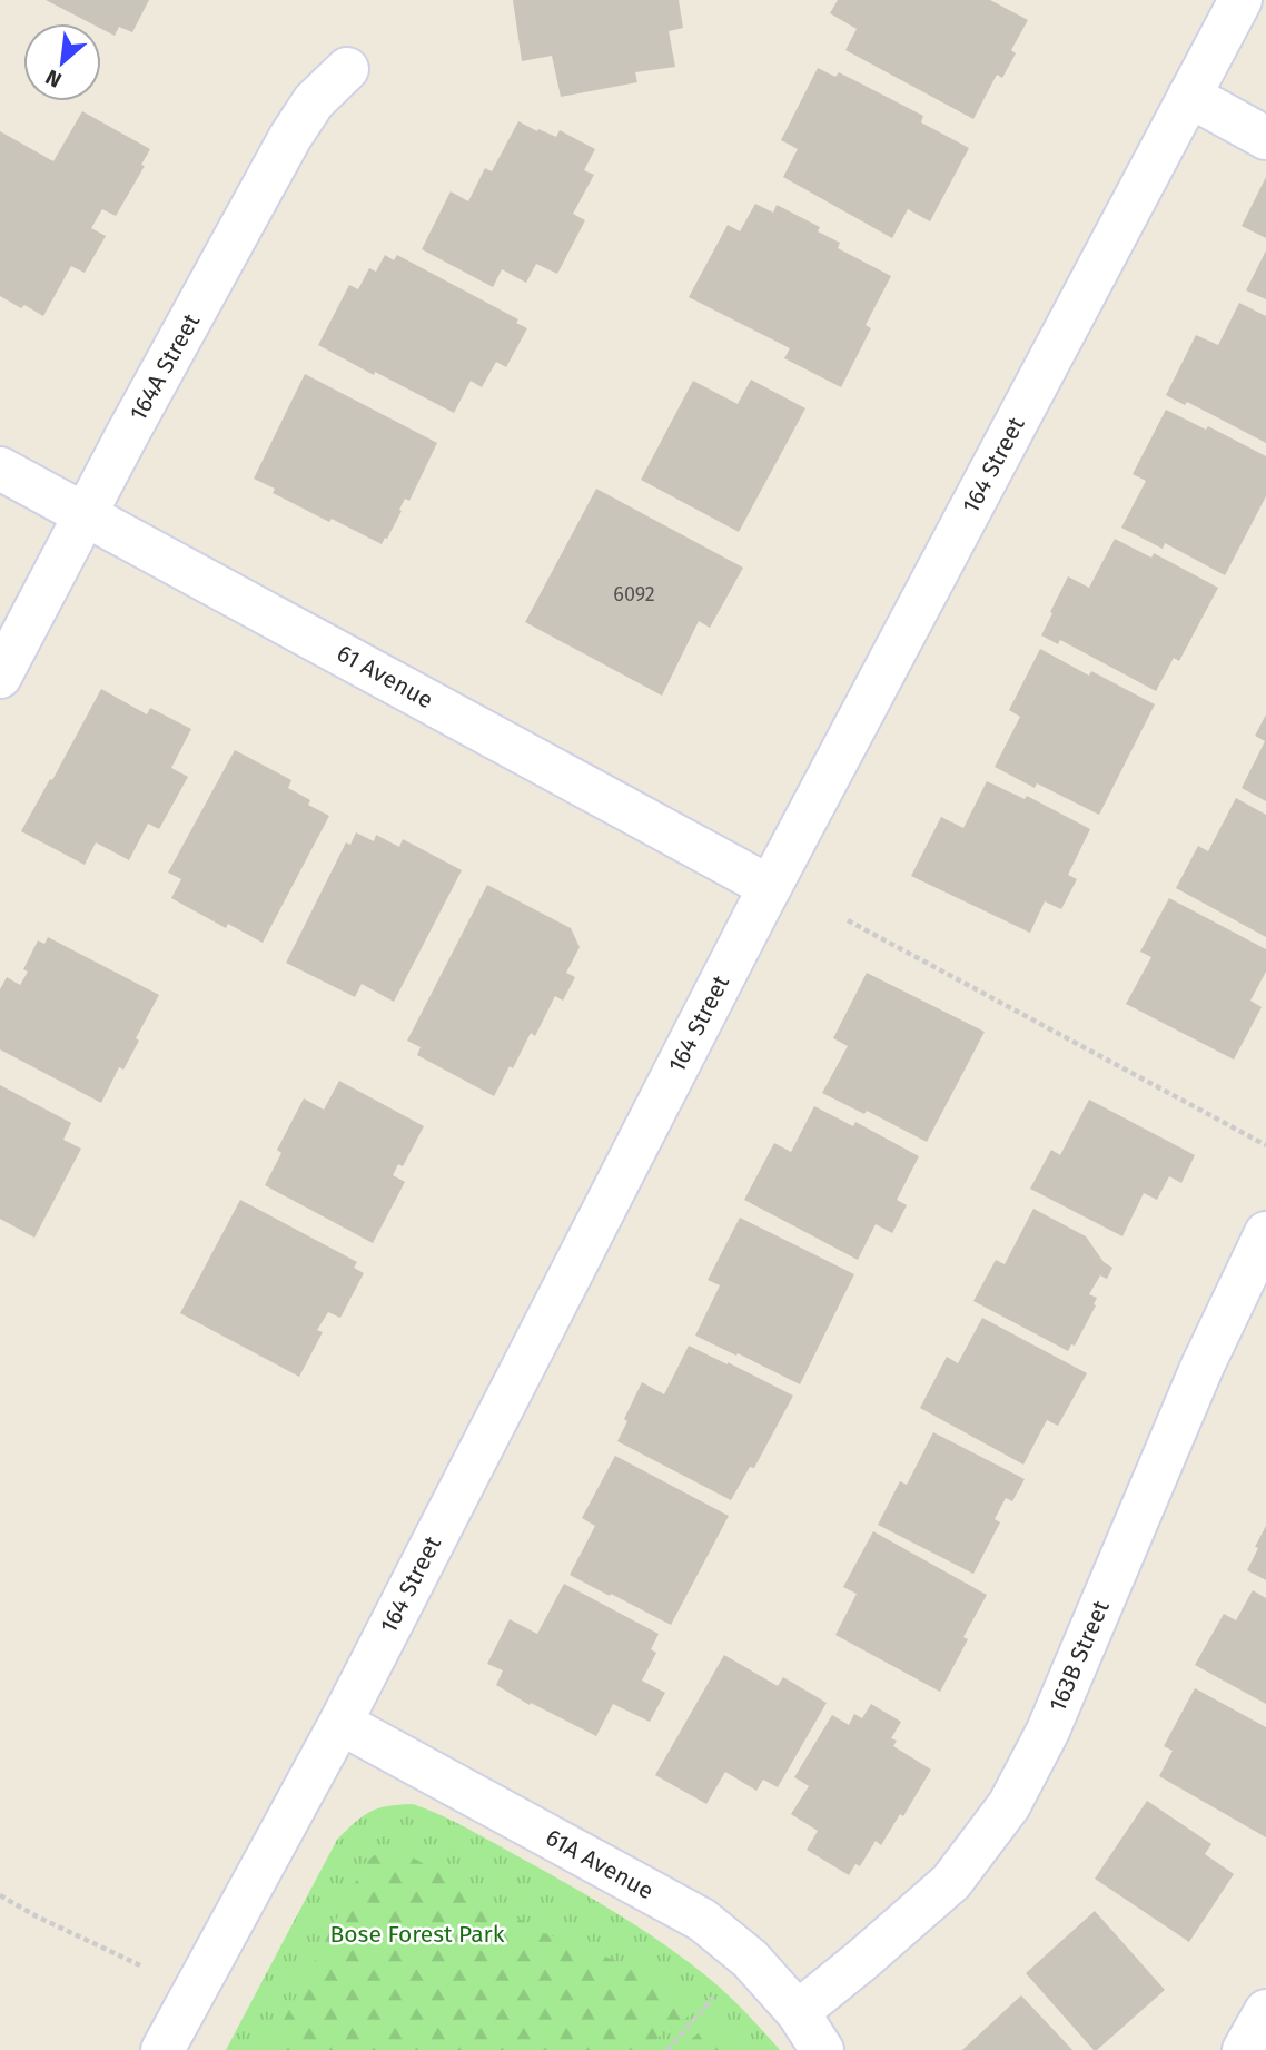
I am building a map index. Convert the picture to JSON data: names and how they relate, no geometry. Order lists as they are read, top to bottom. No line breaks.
{"streets":{"street":["164A Street","164 Street","61 Avenue","163B Street","61A Avenue"]},"crossings":[["164A Street","61 Avenue"],["164 Street","61 Avenue"],["164 Street","61A Avenue"],["163B Street","61A Avenue"]],"parks":["Bose Forest Park"],"house_numbers":["6092"],"north":"bottom left"}
